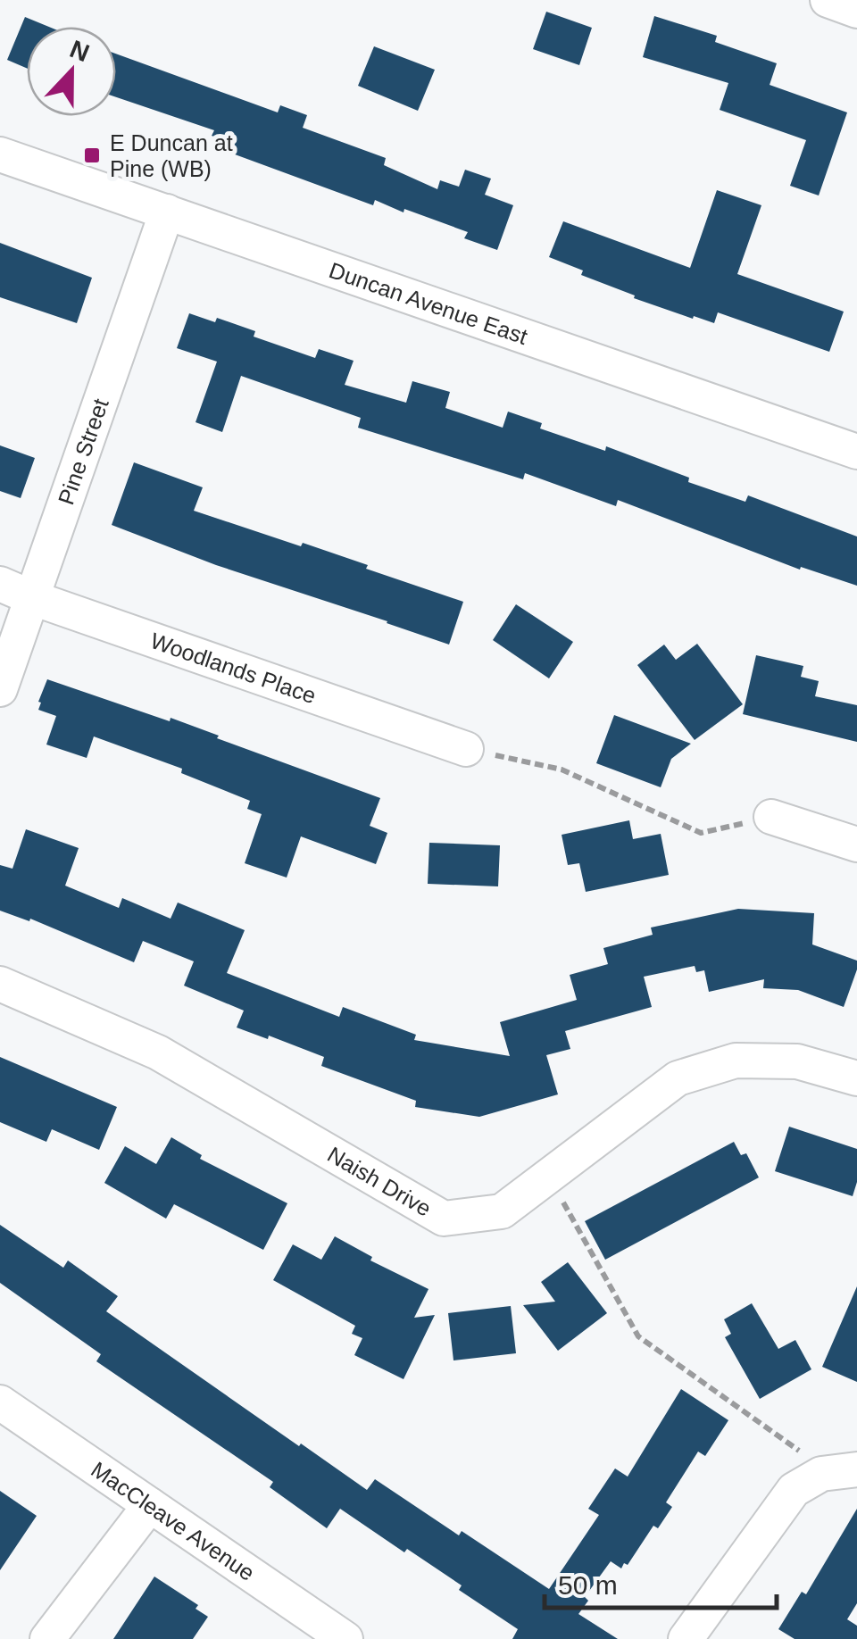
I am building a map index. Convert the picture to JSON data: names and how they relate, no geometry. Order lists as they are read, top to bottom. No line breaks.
{"streets":{"street":["Duncan Avenue East","Pine Street","Woodlands Place","Naish Drive","MacCleave Avenue"]},"crossings":[["Duncan Avenue East","Pine Street"],["Pine Street","Woodlands Place"]],"places":{"transit":["E Duncan at Pine (WB)"]},"scale_bar":"50 m","north":"top"}
